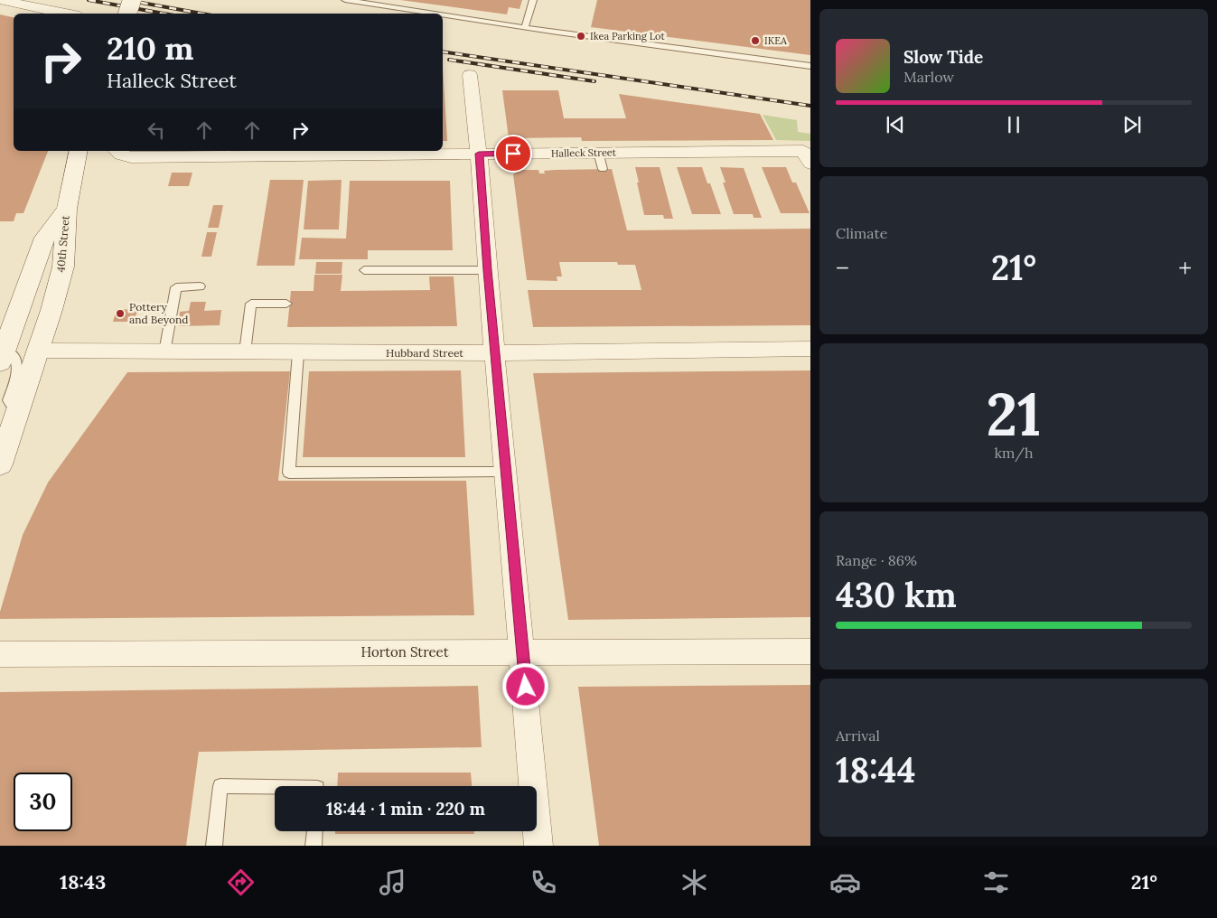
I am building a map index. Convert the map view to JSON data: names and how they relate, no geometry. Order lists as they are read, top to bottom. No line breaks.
{"streets":{"main road":["40th Street"],"street":["Halleck Street","Hubbard Street","Horton Street"]},"crossings":[["40th Street","Hubbard Street"]],"places":["Ikea Parking Lot","IKEA","Pottery and Beyond"],"page":{"turn":["210 m","Halleck Street"],"song":["Slow Tide","Marlow"],"tile":["Climate",["21","km/h"],["Range · 86%","430 km"],["Arrival","18:44"]],"heat":["−","21°","+"],"limit":"30","trip":"18:44 · 1 min · 220 m","tabs":["18:43","21°"]}}
